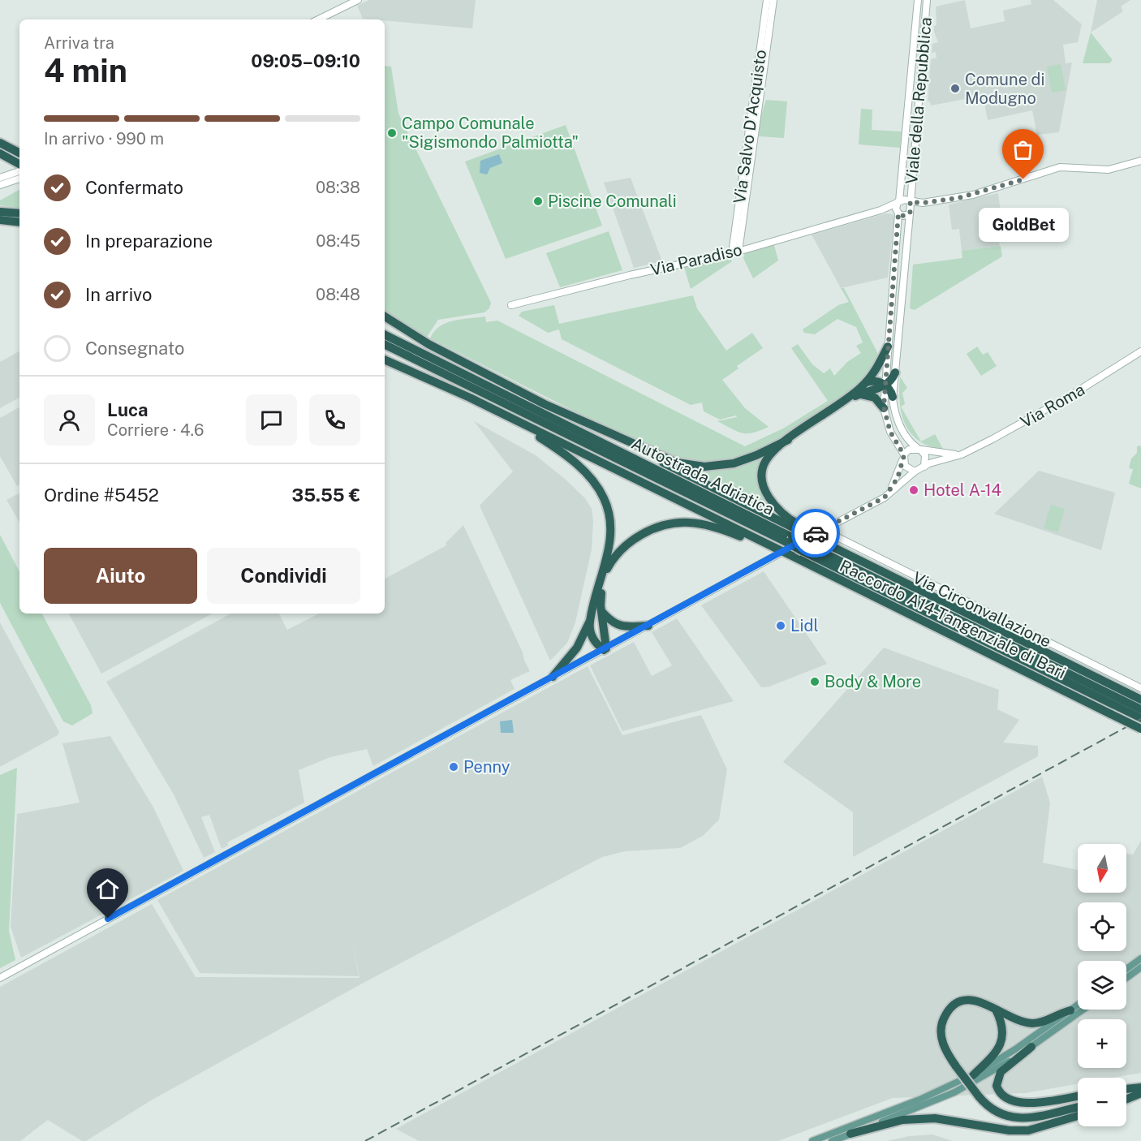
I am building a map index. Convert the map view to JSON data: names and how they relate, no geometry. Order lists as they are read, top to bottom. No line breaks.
{"streets":{"highway":["Autostrada Adriatica","Raccordo A14-Tangenziale di Bari"],"street":["Viale della Repubblica","Via Salvo D'Acquisto","Via Paradiso","Via Roma","Via Circonvallazione"]},"crossings":[["Viale della Repubblica","Via Paradiso"],["Via Salvo D'Acquisto","Via Paradiso"]],"places":["Comune di Modugno","Campo Comunale \"Sigismondo Palmiotta\"","GoldBet","Piscine Comunali","Hotel A-14","Lidl","Body & More","Penny"],"north":"bottom","page":{"heading":["4 min","Arriva tra","09:05–09:10"],"panel":["Luca","Corriere · 4.6","Ordine #5452","35.55 €"],"bar":"In arrivo · 990 m","list":[["Confermato","08:38"],["In preparazione","08:45"],["In arrivo","08:48"],"Consegnato"],"bubble":"GoldBet","buttons":["Aiuto","Condividi"],"map_buttons":["+","−"]}}
